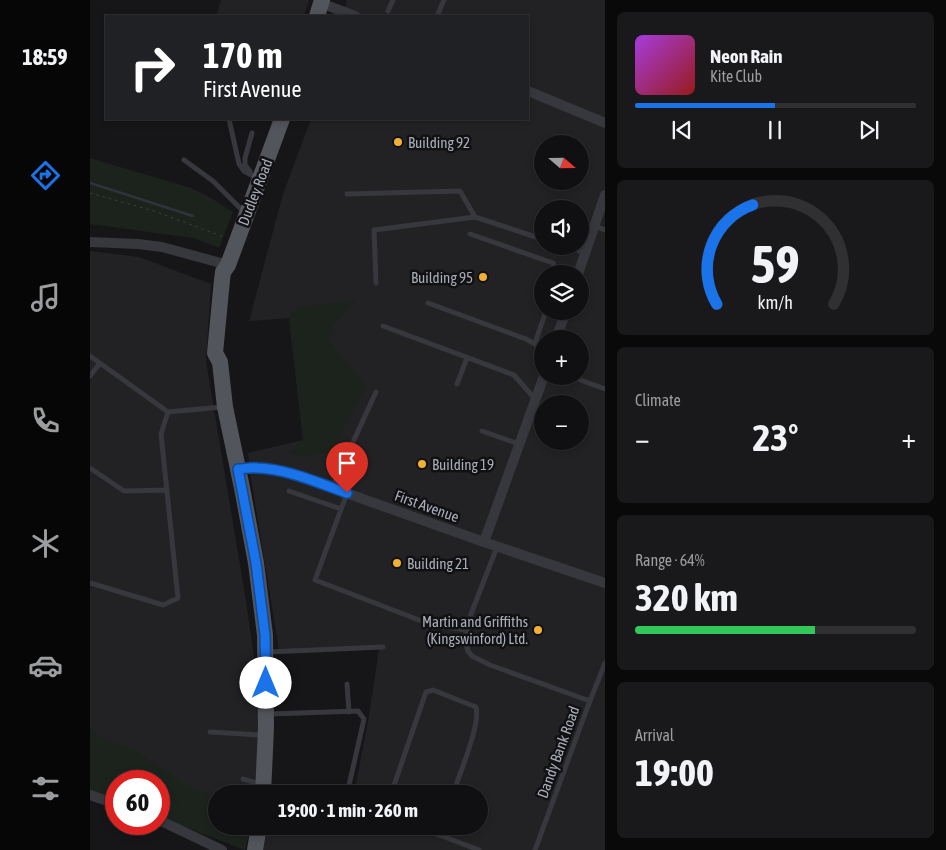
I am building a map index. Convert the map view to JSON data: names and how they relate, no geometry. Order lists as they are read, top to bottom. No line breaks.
{"streets":{"main road":["Dudley Road"],"street":["First Avenue"],"lane":["Dandy Bank Road"]},"crossings":[["Dudley Road","First Avenue"]],"places":["Building 92","Building 95","Building 19","Building 21","Martin and Griffiths (Kingswinford) Ltd."],"north":"right","page":{"tabs":"18:59","turn":["170 m","First Avenue"],"song":["Neon Rain","Kite Club"],"map_buttons":["+","−"],"tile":["Climate",["Range · 64%","320 km"],["Arrival","19:00"]],"heat":["−","23°","+"],"limit":"60","trip":"19:00 · 1 min · 260 m","gauge":["59","km/h"]}}
